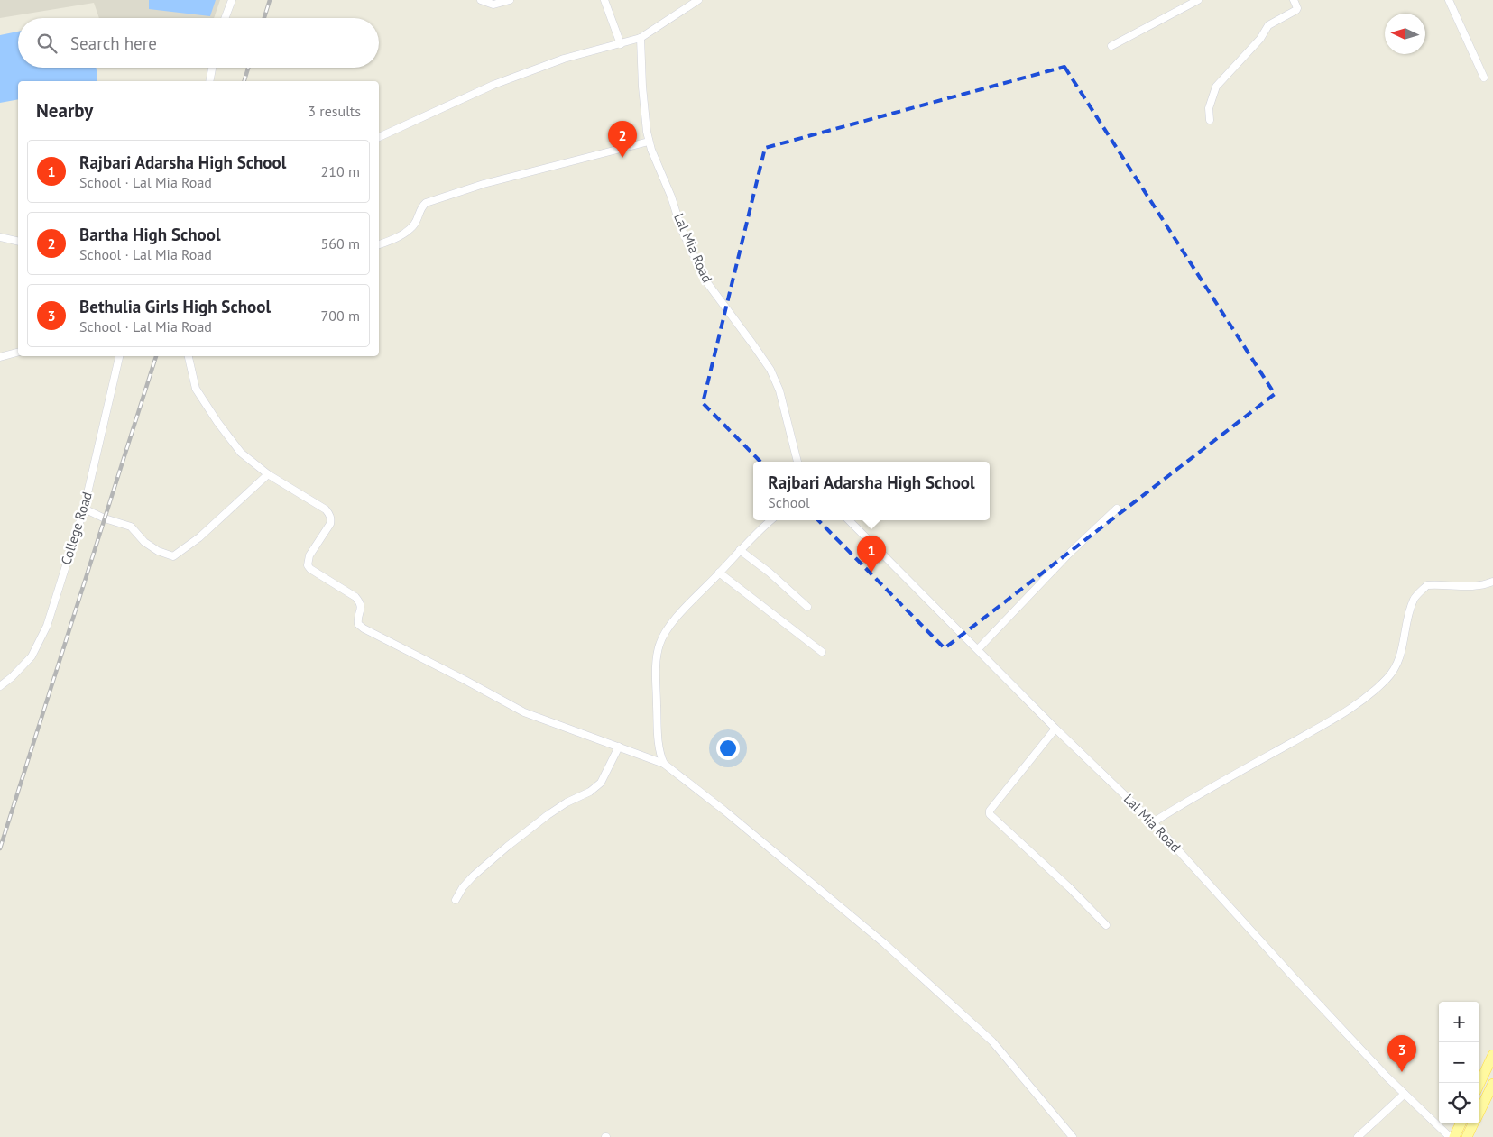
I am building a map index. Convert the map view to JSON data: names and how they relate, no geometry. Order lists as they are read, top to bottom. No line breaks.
{"streets":{"street":["Lal Mia Road","College Road"]},"north":"left","page":{"search":"Search here","heading":["Nearby","3 results"],"pins":["2","1","3"],"list":[{"mark":"1","name":"Rajbari Adarsha High School","note":"School · Lal Mia Road","value":"210 m"},{"mark":"2","name":"Bartha High School","note":"School · Lal Mia Road","value":"560 m"},{"mark":"3","name":"Bethulia Girls High School","note":"School · Lal Mia Road","value":"700 m"}],"popup":["Rajbari Adarsha High School","School"],"map_buttons":["+","−"]}}
